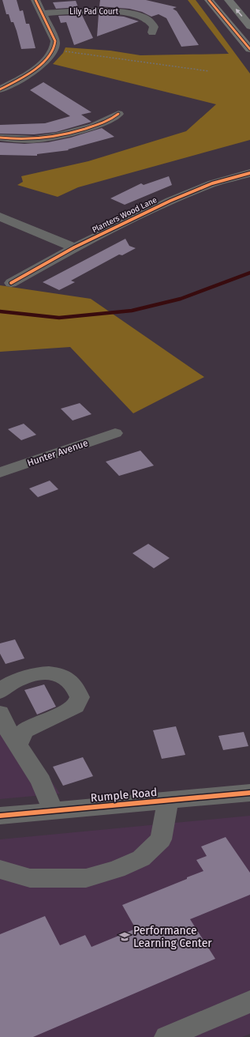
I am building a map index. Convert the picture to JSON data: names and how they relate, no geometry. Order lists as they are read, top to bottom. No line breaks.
{"streets":{"street":["Lily Pad Court","Planters Wood Lane","Hunter Avenue","Rumple Road"]},"places":{"school or university":["Performance Learning Center"]}}
